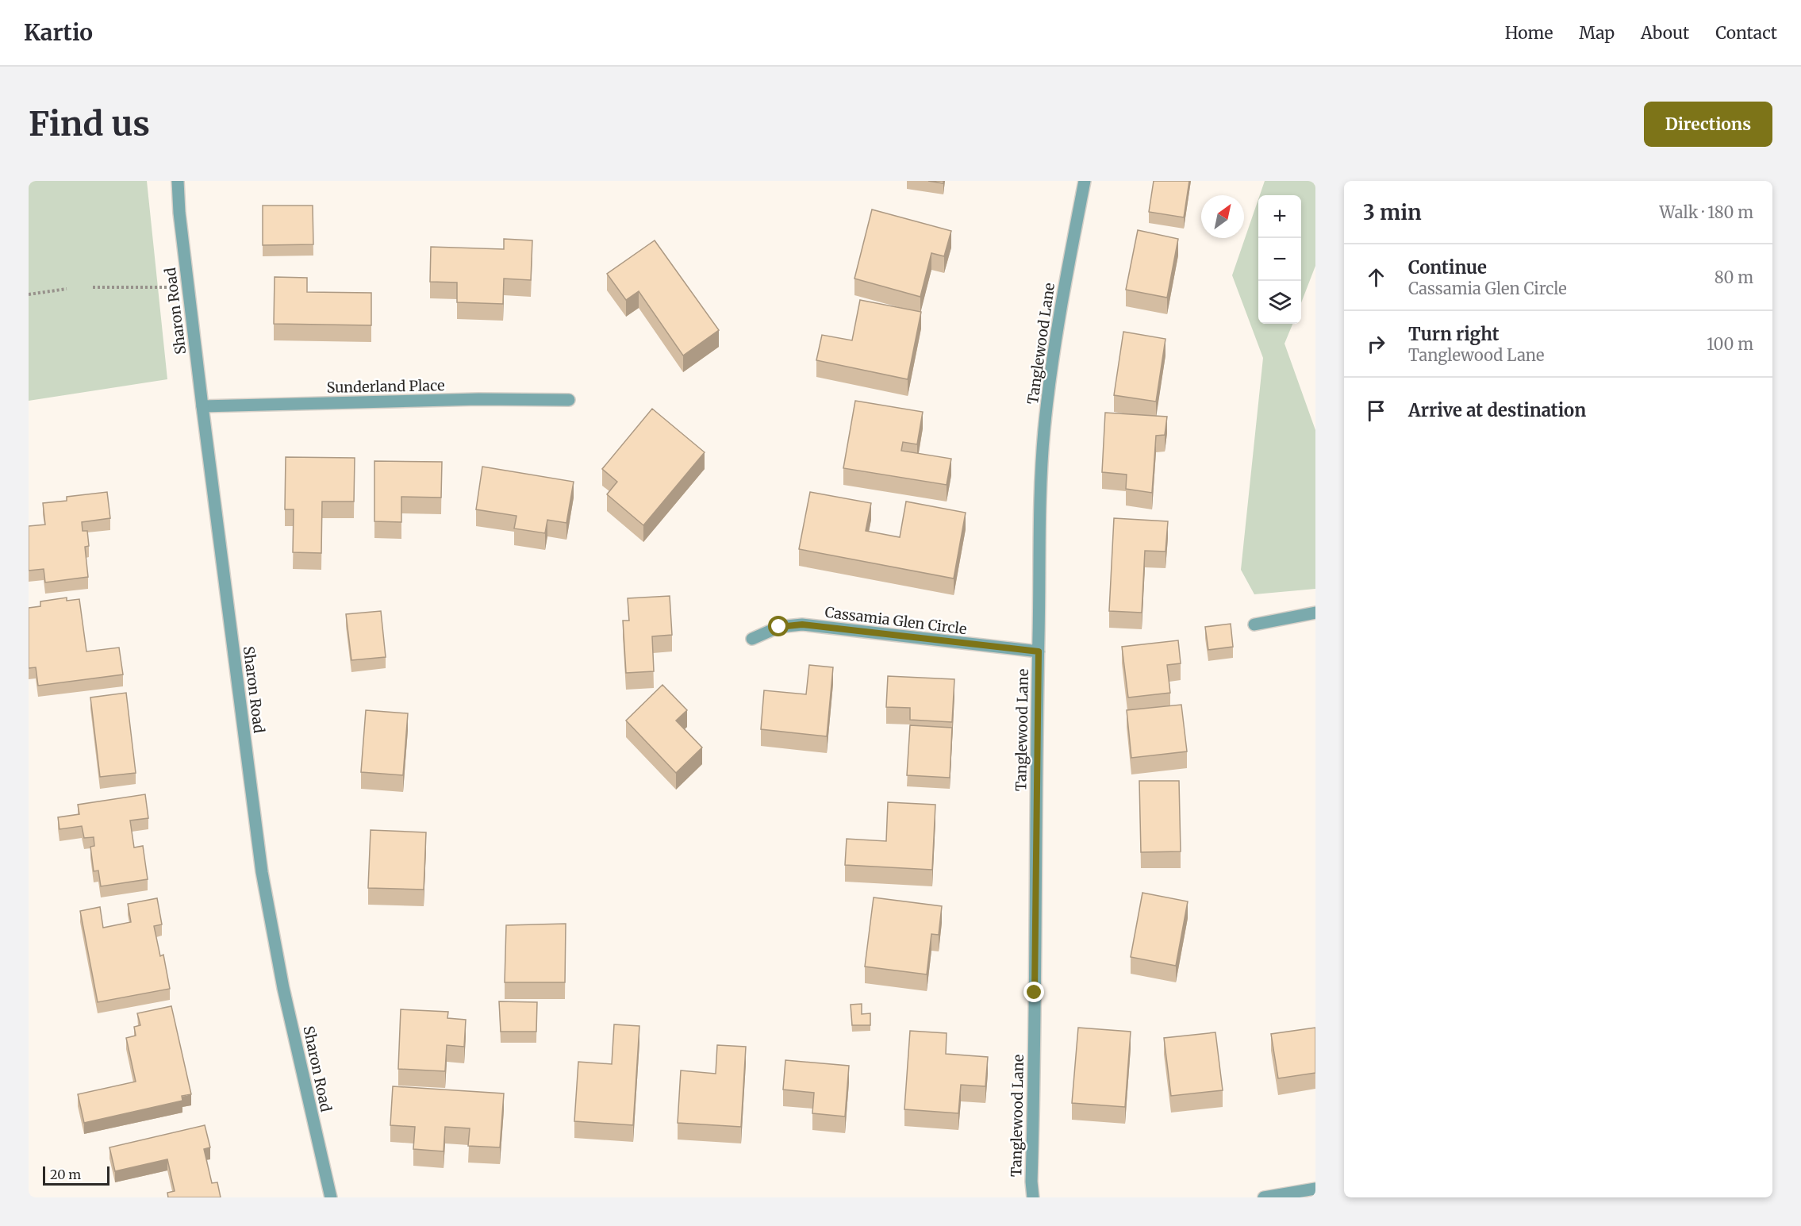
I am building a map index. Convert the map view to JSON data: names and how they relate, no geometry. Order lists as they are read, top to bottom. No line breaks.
{"streets":{"street":["Sharon Road","Tanglewood Lane","Sunderland Place","Cassamia Glen Circle"]},"crossings":[["Sharon Road","Sunderland Place"],["Tanglewood Lane","Cassamia Glen Circle"]],"scale_bar":"20 m","north":"top right","page":{"header":"Kartio","nav":["Home","Map","About","Contact"],"buttons":"Directions","title":"Find us","heading":["3 min","Walk · 180 m"],"map_buttons":["+","−"],"list":[["Continue","Cassamia Glen Circle","80 m"],["Turn right","Tanglewood Lane","100 m"],"Arrive at destination"],"scale":"20 m"}}
